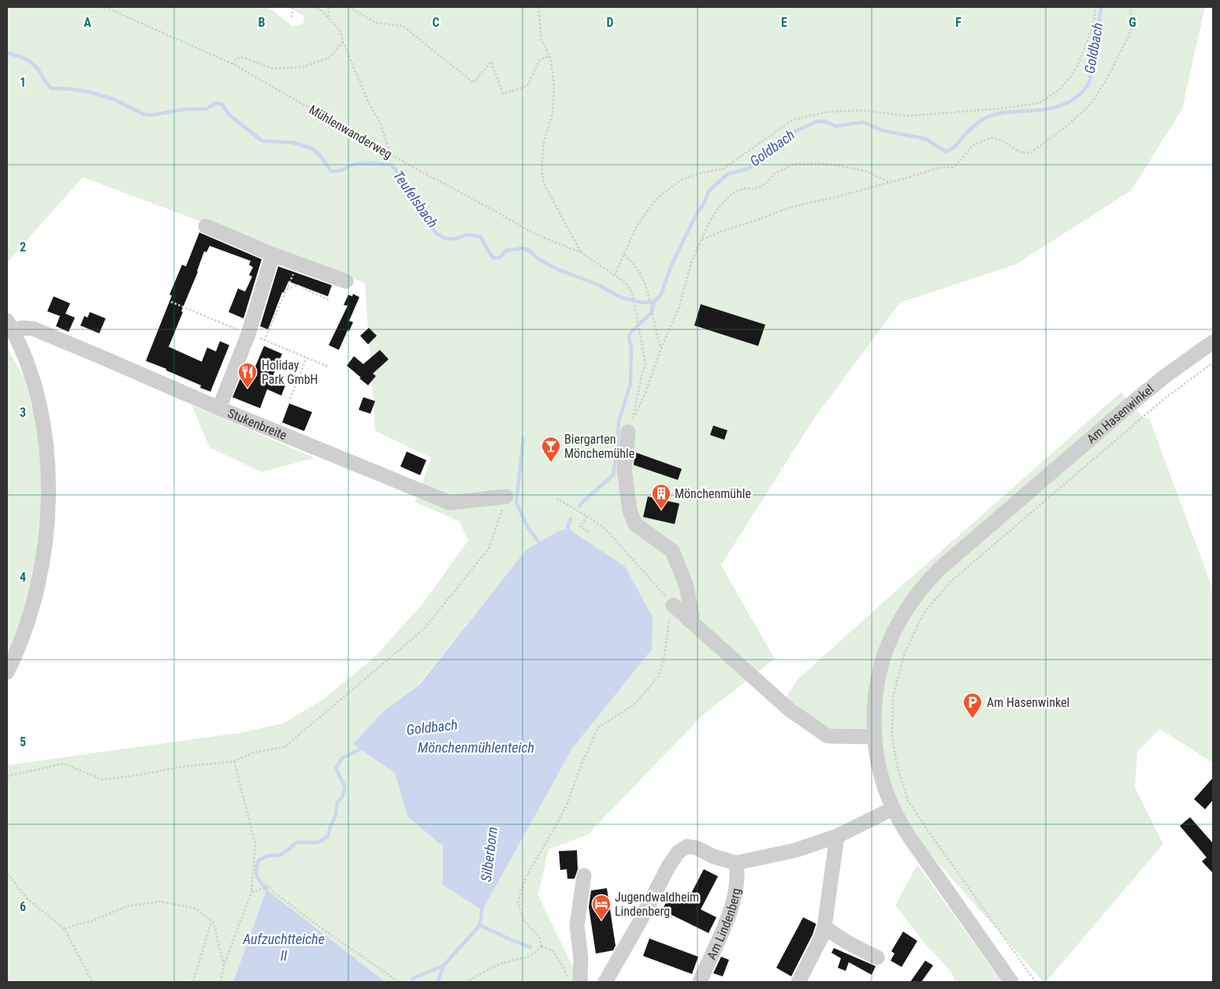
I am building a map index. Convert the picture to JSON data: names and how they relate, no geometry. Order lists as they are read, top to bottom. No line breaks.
{"streets":{"street":["Am Hasenwinkel","Stukenbreite","Am Lindenberg"],"path":["Mühlenwanderweg"]},"water":["Goldbach","Teufelsbach","Mönchenmühlenteich","Silberborn","Aufzuchtteiche II"],"places":{"restaurant":["Holiday Park GmbH"],"bar":["Biergarten Mönchemühle"],"building":["Mönchenmühle"],"parking":["Am Hasenwinkel"],"hotel":["Jugendwaldheim Lindenberg"]},"grid":{"columns":["A","B","C","D","E","F","G"],"rows":["1","2","3","4","5","6"]}}
